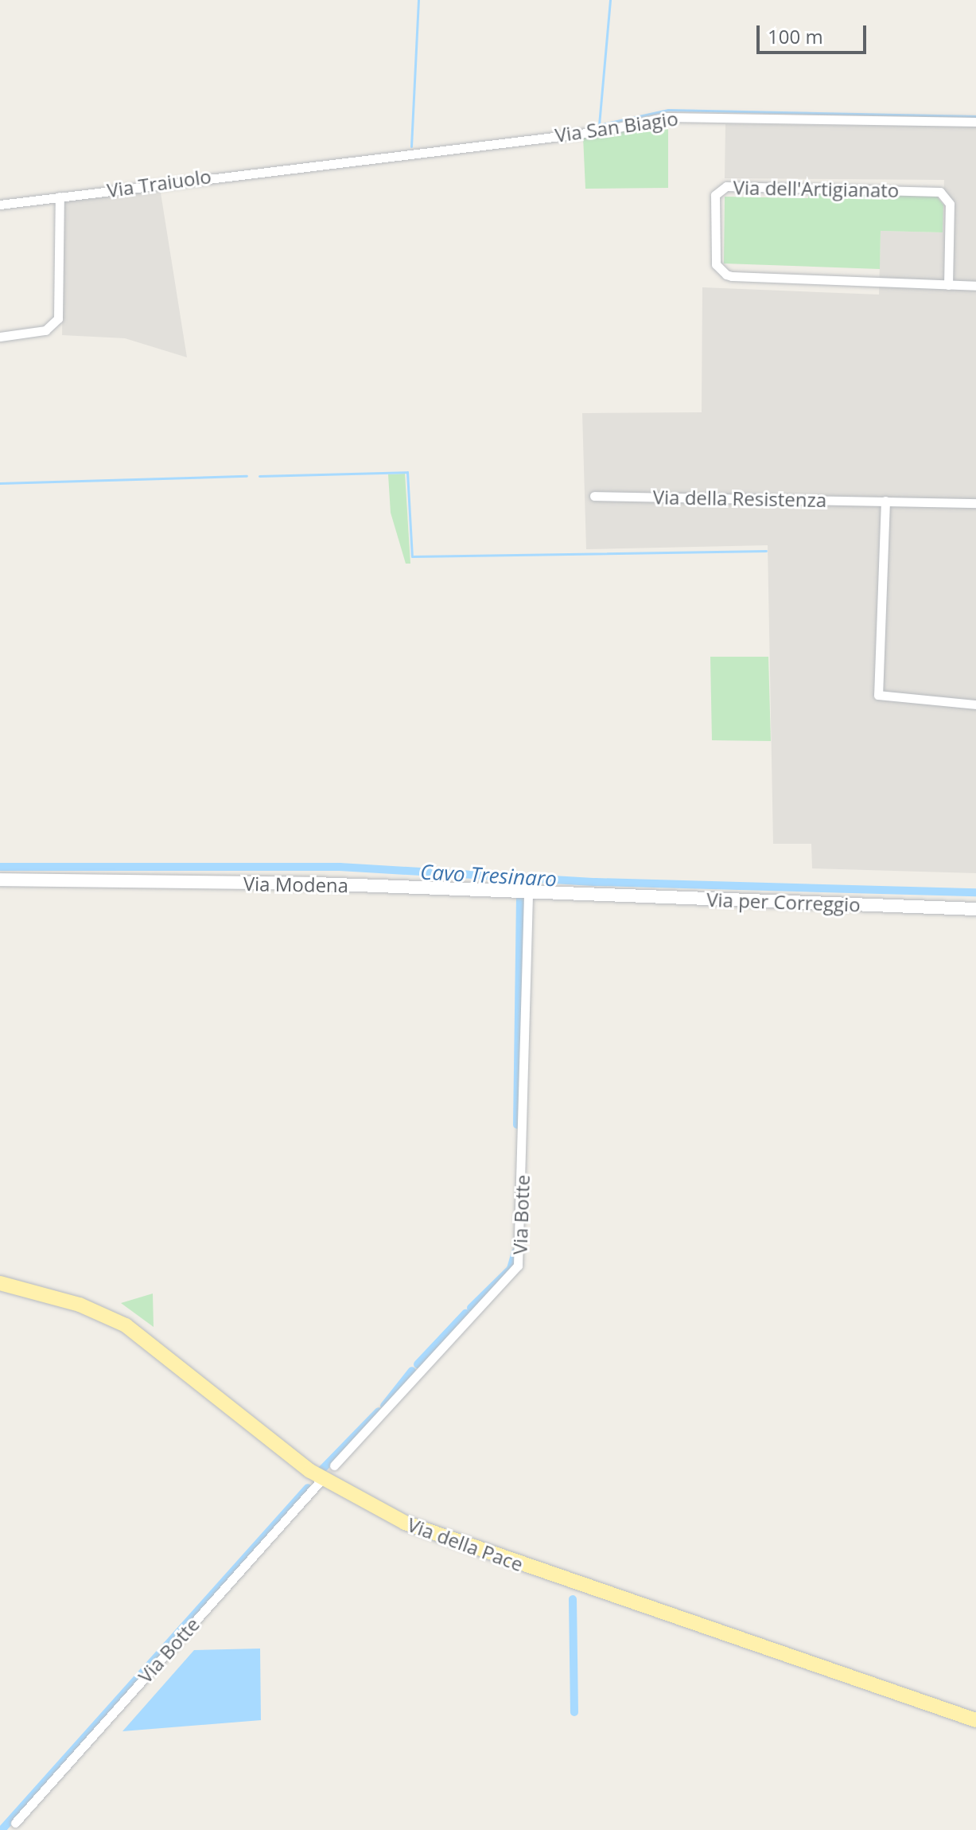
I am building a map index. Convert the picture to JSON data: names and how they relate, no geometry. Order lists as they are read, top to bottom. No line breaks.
{"streets":{"main road":["Via della Pace"],"street":["Via San Biagio","Via Traiuolo","Via dell'Artigianato","Via della Resistenza","Via Modena","Via per Correggio","Via Botte"]},"crossings":[["Via San Biagio","Via Traiuolo"],["Via Modena","Via per Correggio"],["Via Modena","Via Botte"],["Via Botte","Via della Pace"]],"water":["Cavo Tresinaro"],"scale_bar":"100 m"}
